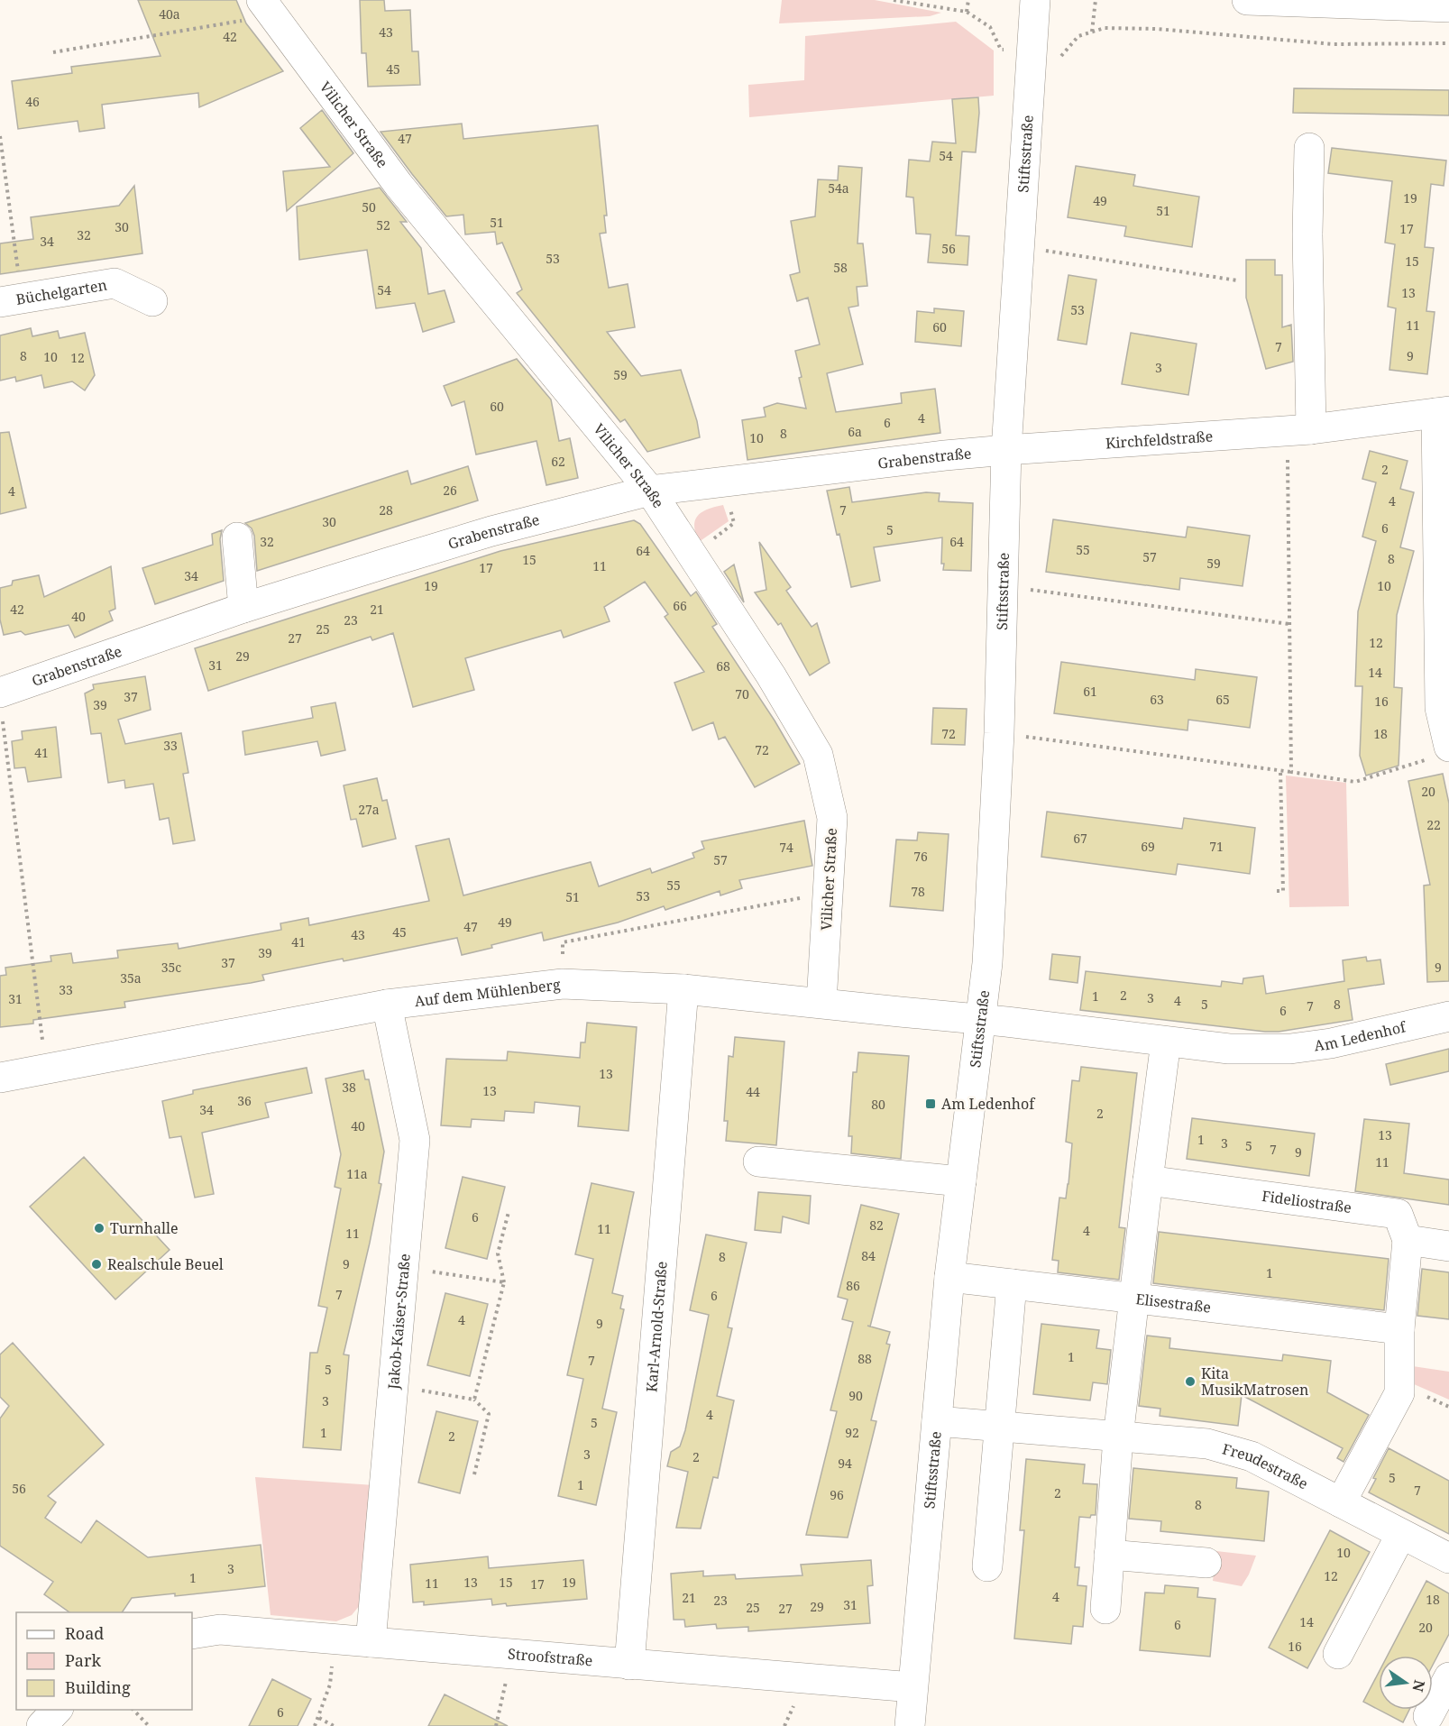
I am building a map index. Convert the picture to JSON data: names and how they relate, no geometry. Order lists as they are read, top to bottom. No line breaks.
{"streets":{"street":["Vilicher Straße","Stiftsstraße","Büchelgarten","Kirchfeldstraße","Grabenstraße","Auf dem Mühlenberg","Am Ledenhof","Fideliostraße","Elisestraße","Jakob-Kaiser-Straße","Karl-Arnold-Straße","Freudestraße","Stroofstraße"]},"crossings":[["Vilicher Straße","Grabenstraße"],["Vilicher Straße","Auf dem Mühlenberg"],["Stiftsstraße","Kirchfeldstraße"],["Stiftsstraße","Grabenstraße"],["Stiftsstraße","Auf dem Mühlenberg"],["Stiftsstraße","Am Ledenhof"],["Stiftsstraße","Elisestraße"],["Stiftsstraße","Freudestraße"],["Stiftsstraße","Stroofstraße"],["Kirchfeldstraße","Grabenstraße"],["Auf dem Mühlenberg","Am Ledenhof"],["Auf dem Mühlenberg","Jakob-Kaiser-Straße"],["Auf dem Mühlenberg","Karl-Arnold-Straße"],["Jakob-Kaiser-Straße","Stroofstraße"],["Karl-Arnold-Straße","Stroofstraße"]],"places":{"transit":["Am Ledenhof"],"other":["Turnhalle","Realschule Beuel","Kita MusikMatrosen"]},"house_numbers":["40a","43","42","45","46","47","54","54a","19","49","50","51","51","52","30","17","32","34","56","53","15","58","54","13","53","11","60","7","8","9","10","12","3","59","60","4","6","6a","8","10","62","2","26","4","4","28","7","30","6","5","32","64","55","64","57","8","15","59","11","17","34","19","10","66","42","21","40","23","25","27","12","29","31","68","14","61","70","37","63","65","16","39","72","18","33","72","41","20","27a","22","67","69","71","74","76","57","55","78","53","51","49","47","45","43","41","39","37","35c","9","35a","33","2","1","3","31","4","5","8","7","6","13","38","13","44","36","80","34","2","40","13","1","3","5","7","9","11","11a","6","82","11","4","11","84","8","9","1","86","7","6","4","9","1","88","7","5","90","3","4","5","1","92","2","3","2","94","5","1","56","7","2","96","8","10","3","12","1","13","15","19","11","17","4","21","18","23","31","29","25","27","14","6","20","16","6"],"legend":["Road","Park","Building"],"north":"right"}
